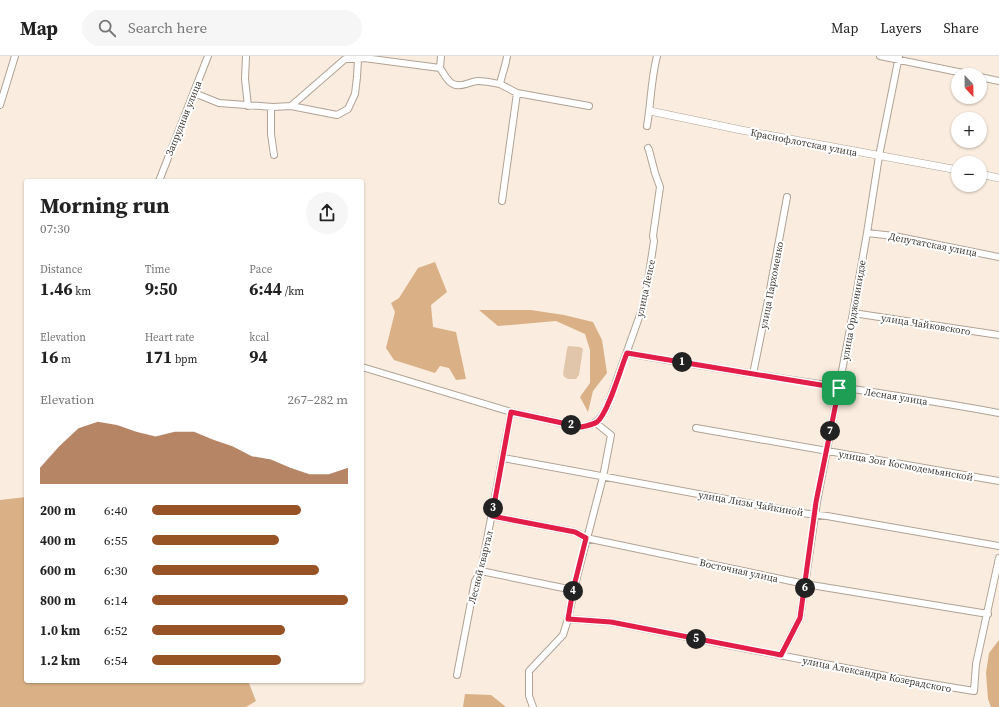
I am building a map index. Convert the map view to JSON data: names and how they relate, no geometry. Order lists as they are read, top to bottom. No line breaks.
{"streets":{"street":["Запрудная улица","Краснофлотская улица","Депутатская улица","улица Пархоменко","улица Лепсе","улица Орджоникидзе","улица Чайковского","Лесная улица","улица Зои Космодемьянской","улица Лизы Чайкиной","Лесной квартал","Восточная улица","улица Александра Козерадского"]},"crossings":[["Краснофлотская улица","улица Орджоникидзе"],["Депутатская улица","улица Орджоникидзе"],["улица Пархоменко","Лесная улица"],["улица Лепсе","Лесная улица"],["улица Орджоникидзе","улица Чайковского"],["улица Орджоникидзе","Лесная улица"],["улица Орджоникидзе","улица Зои Космодемьянской"],["улица Орджоникидзе","улица Лизы Чайкиной"],["улица Орджоникидзе","Восточная улица"],["улица Орджоникидзе","улица Александра Козерадского"],["улица Лизы Чайкиной","Лесной квартал"],["Лесной квартал","Восточная улица"],["Восточная улица","улица Александра Козерадского"]],"north":"bottom","page":{"header":"Map","search":"Search here","nav":["Map","Layers","Share"],"map_buttons":["+","−"],"heading":["Morning run","07:30"],"stats":[["Distance","1.46 km"],["Time","9:50"],["Pace","6:44 /km"],["Elevation","16 m"],["Heart rate","171 bpm"],["kcal","94"]],"pins":["1","2","7","3","6","4","5"],"chart":["Elevation","267–282 m"],"list":[{"name":"200 m","note":"6:40"},{"name":"400 m","note":"6:55"},{"name":"600 m","note":"6:30"},{"name":"800 m","note":"6:14"},{"name":"1.0 km","note":"6:52"},{"name":"1.2 km","note":"6:54"}]}}
